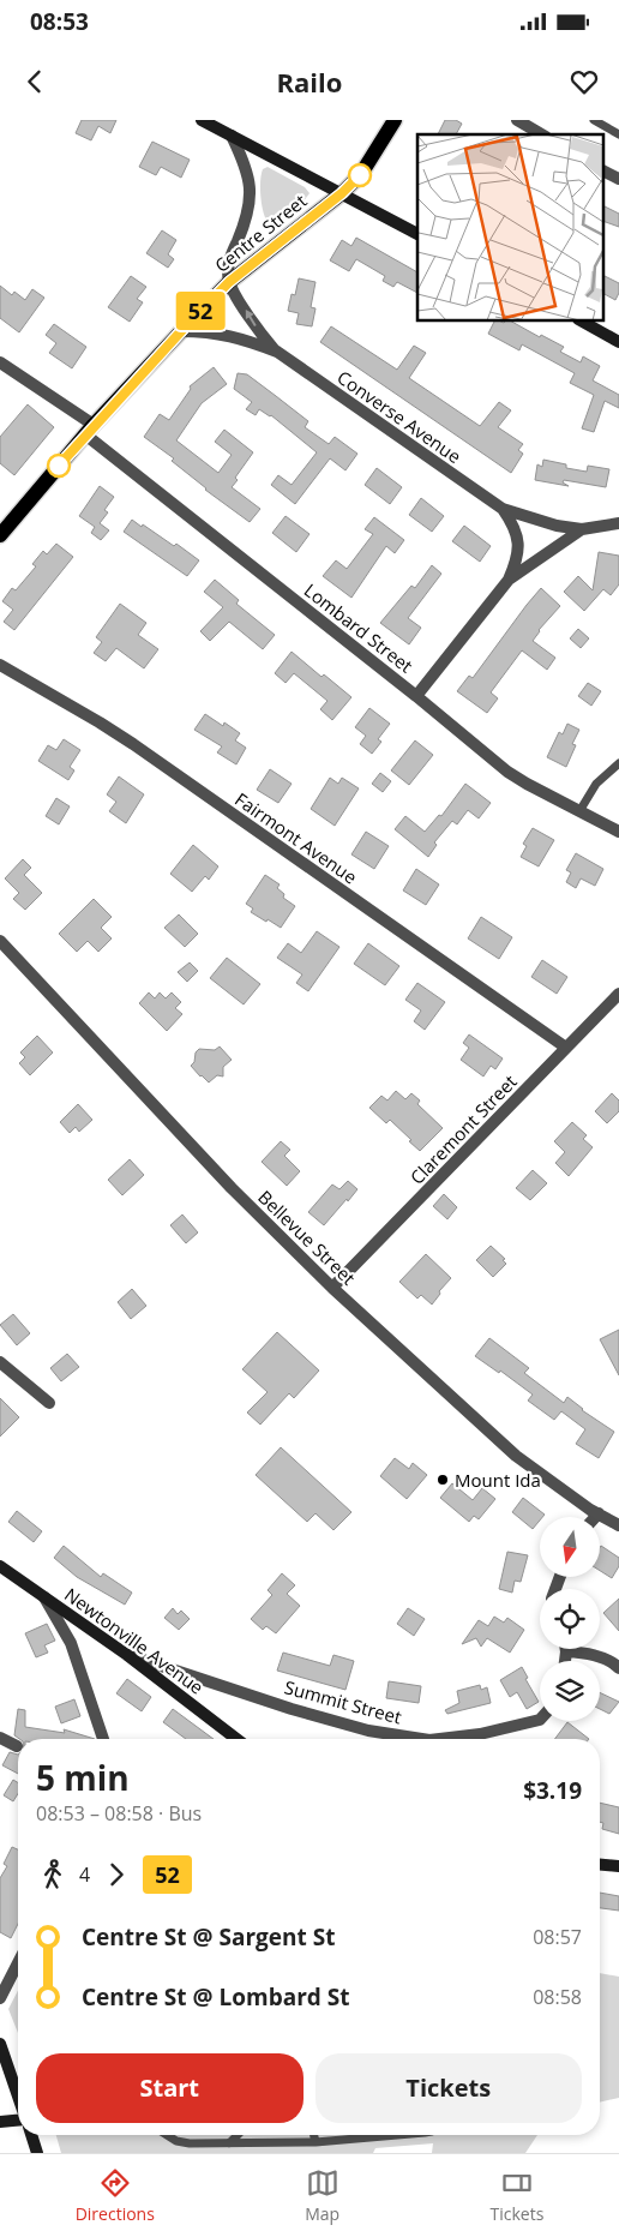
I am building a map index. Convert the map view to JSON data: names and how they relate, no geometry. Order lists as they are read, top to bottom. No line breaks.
{"streets":{"main road":["Centre Street","Newtonville Avenue"],"street":["Converse Avenue","Lombard Street","Fairmont Avenue","Claremont Street","Bellevue Street","Summit Street"]},"crossings":[["Centre Street","Converse Avenue"],["Centre Street","Lombard Street"],["Fairmont Avenue","Claremont Street"],["Claremont Street","Bellevue Street"],["Newtonville Avenue","Summit Street"]],"places":["Mount Ida"],"lines":["bus line 52"],"north":"bottom","page":{"status":"08:53","header":"Railo","on_map":"52","heading":["5 min","08:53 – 08:58 · Bus","$3.19"],"legs":["4","52"],"list":[{"name":"Centre St @ Sargent St","value":"08:57"},{"name":"Centre St @ Lombard St","value":"08:58"}],"buttons":["Start","Tickets"],"tabs":["Directions","Map","Tickets"]}}
